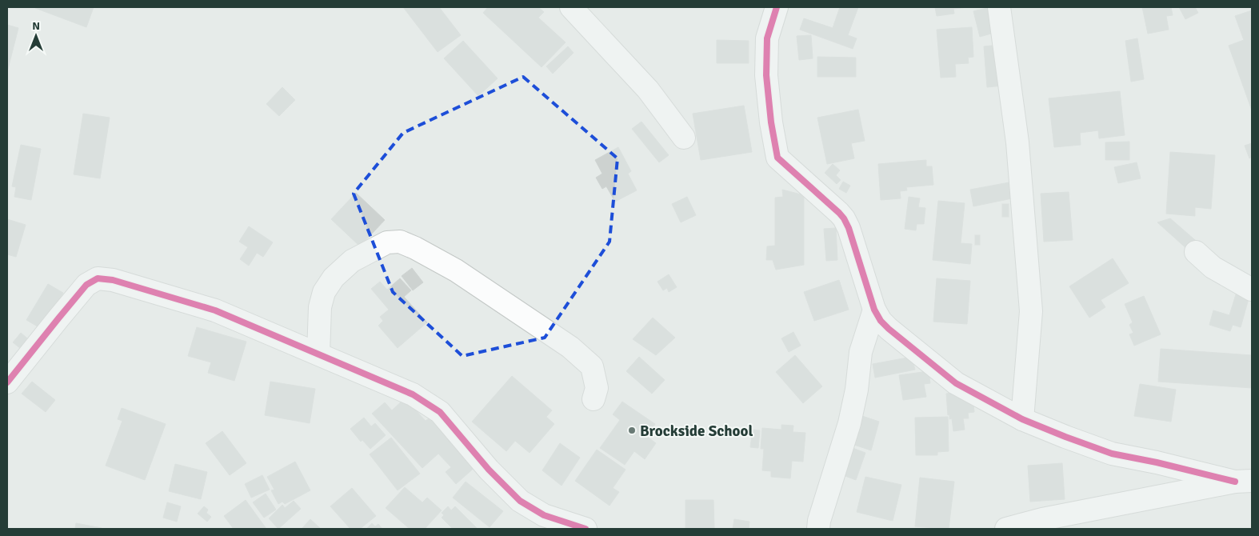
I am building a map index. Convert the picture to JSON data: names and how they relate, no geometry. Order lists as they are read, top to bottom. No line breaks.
{"places":["Brockside School"],"north":"top"}
